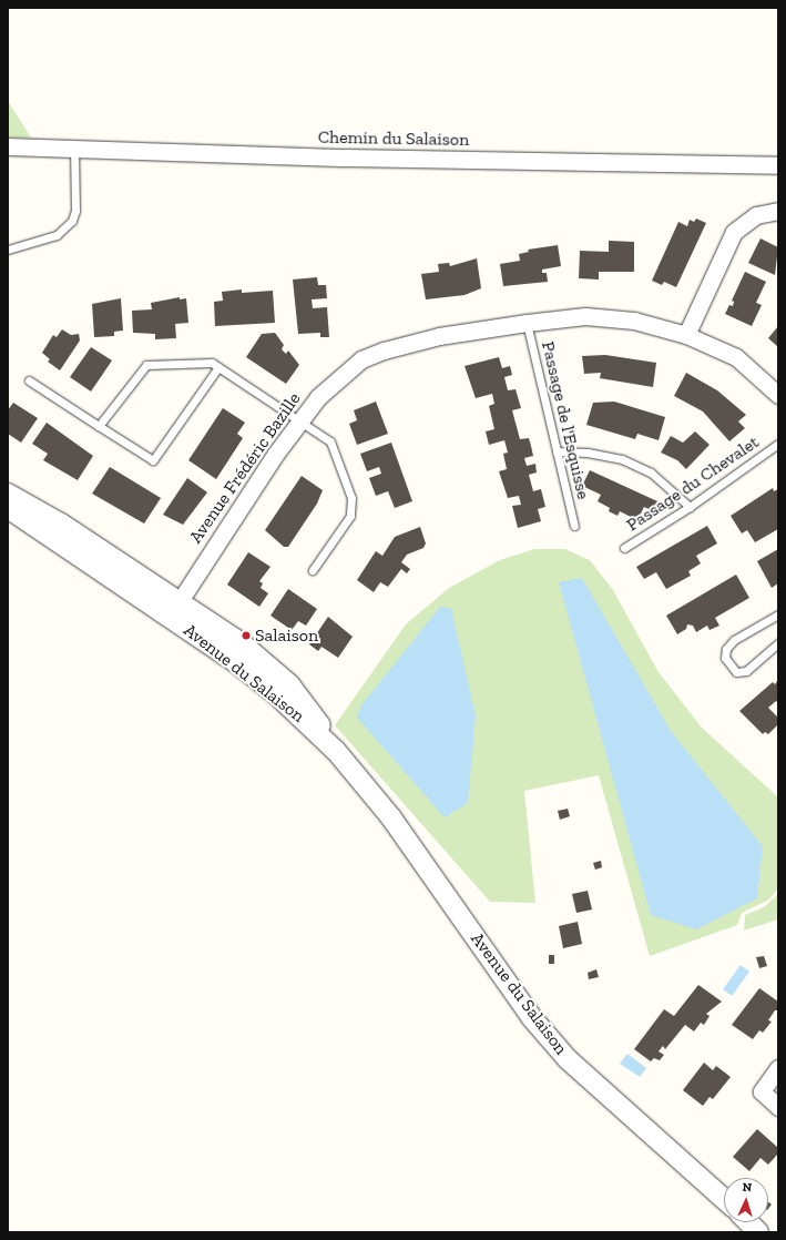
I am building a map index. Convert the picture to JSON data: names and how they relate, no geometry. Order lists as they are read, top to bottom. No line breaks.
{"streets":{"street":["Chemin du Salaison","Avenue Frédéric Bazille","Avenue du Salaison"],"lane":["Passage de l'Esquisse","Passage du Chevalet"]},"crossings":[["Passage de l'Esquisse","Avenue Frédéric Bazille"],["Avenue Frédéric Bazille","Avenue du Salaison"]],"places":["Salaison"],"north":"top"}
